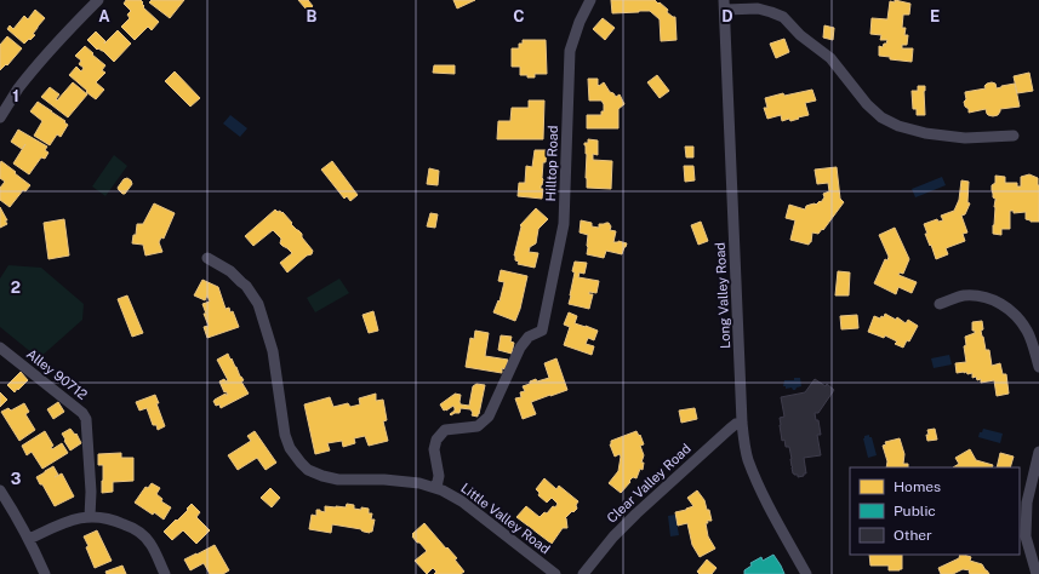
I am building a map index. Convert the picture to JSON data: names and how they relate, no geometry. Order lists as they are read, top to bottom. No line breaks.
{"streets":{"street":["Hilltop Road","Long Valley Road","Alley 90712","Clear Valley Road","Little Valley Road"]},"crossings":[["Hilltop Road","Little Valley Road"],["Long Valley Road","Clear Valley Road"]],"legend":["Homes","Public","Other"],"grid":{"columns":["A","B","C","D","E"],"rows":["1","2","3"]}}
